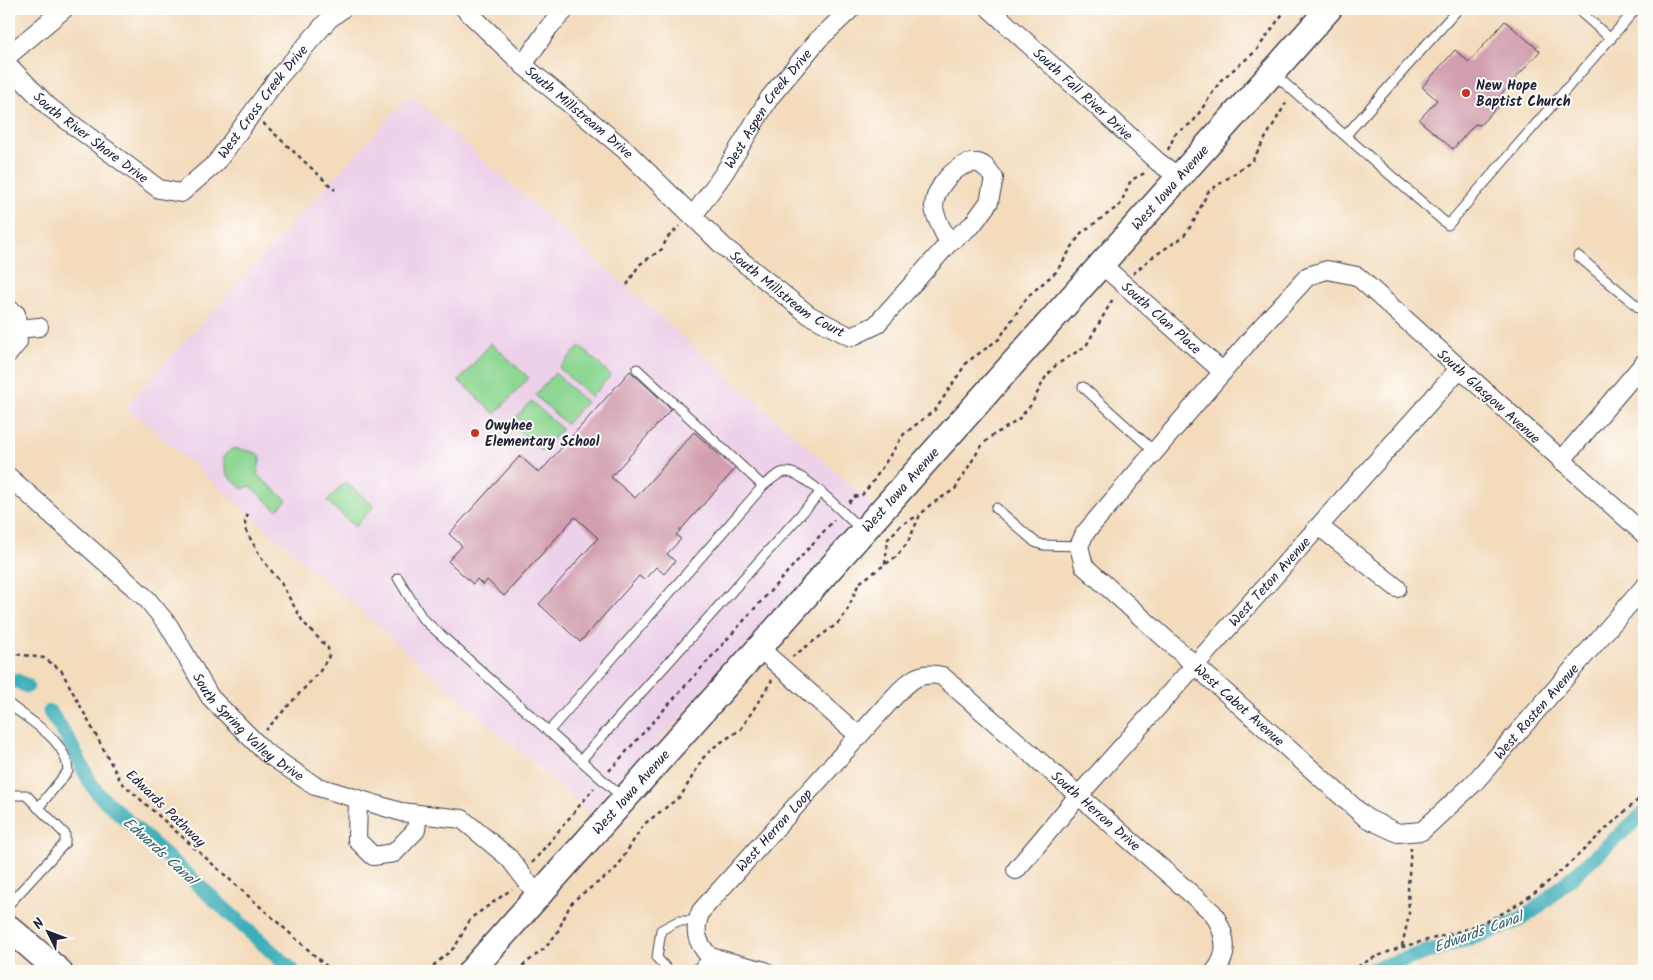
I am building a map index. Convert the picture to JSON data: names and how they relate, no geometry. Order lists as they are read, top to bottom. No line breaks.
{"streets":{"street":["South Fall River Drive","West Cross Creek Drive","West Aspen Creek Drive","South Millstream Drive","South River Shore Drive","West Iowa Avenue","South Millstream Court","South Clan Place","South Glasgow Avenue","West Teton Avenue","West Cabot Avenue","West Rosten Avenue","South Spring Valley Drive","South Herron Drive","West Herron Loop"],"path":["Edwards Pathway"]},"crossings":[["South Fall River Drive","West Iowa Avenue"],["West Cross Creek Drive","South River Shore Drive"],["West Aspen Creek Drive","South Millstream Drive"],["West Aspen Creek Drive","South Millstream Court"],["South Millstream Drive","South Millstream Court"],["West Iowa Avenue","South Clan Place"],["West Iowa Avenue","South Spring Valley Drive"],["South Clan Place","South Glasgow Avenue"],["South Glasgow Avenue","West Teton Avenue"],["West Teton Avenue","West Cabot Avenue"],["West Teton Avenue","South Herron Drive"],["West Cabot Avenue","West Rosten Avenue"],["South Herron Drive","West Herron Loop"]],"water":["Edwards Canal"],"places":["New Hope Baptist Church","Owyhee Elementary School"],"north":"top left"}
